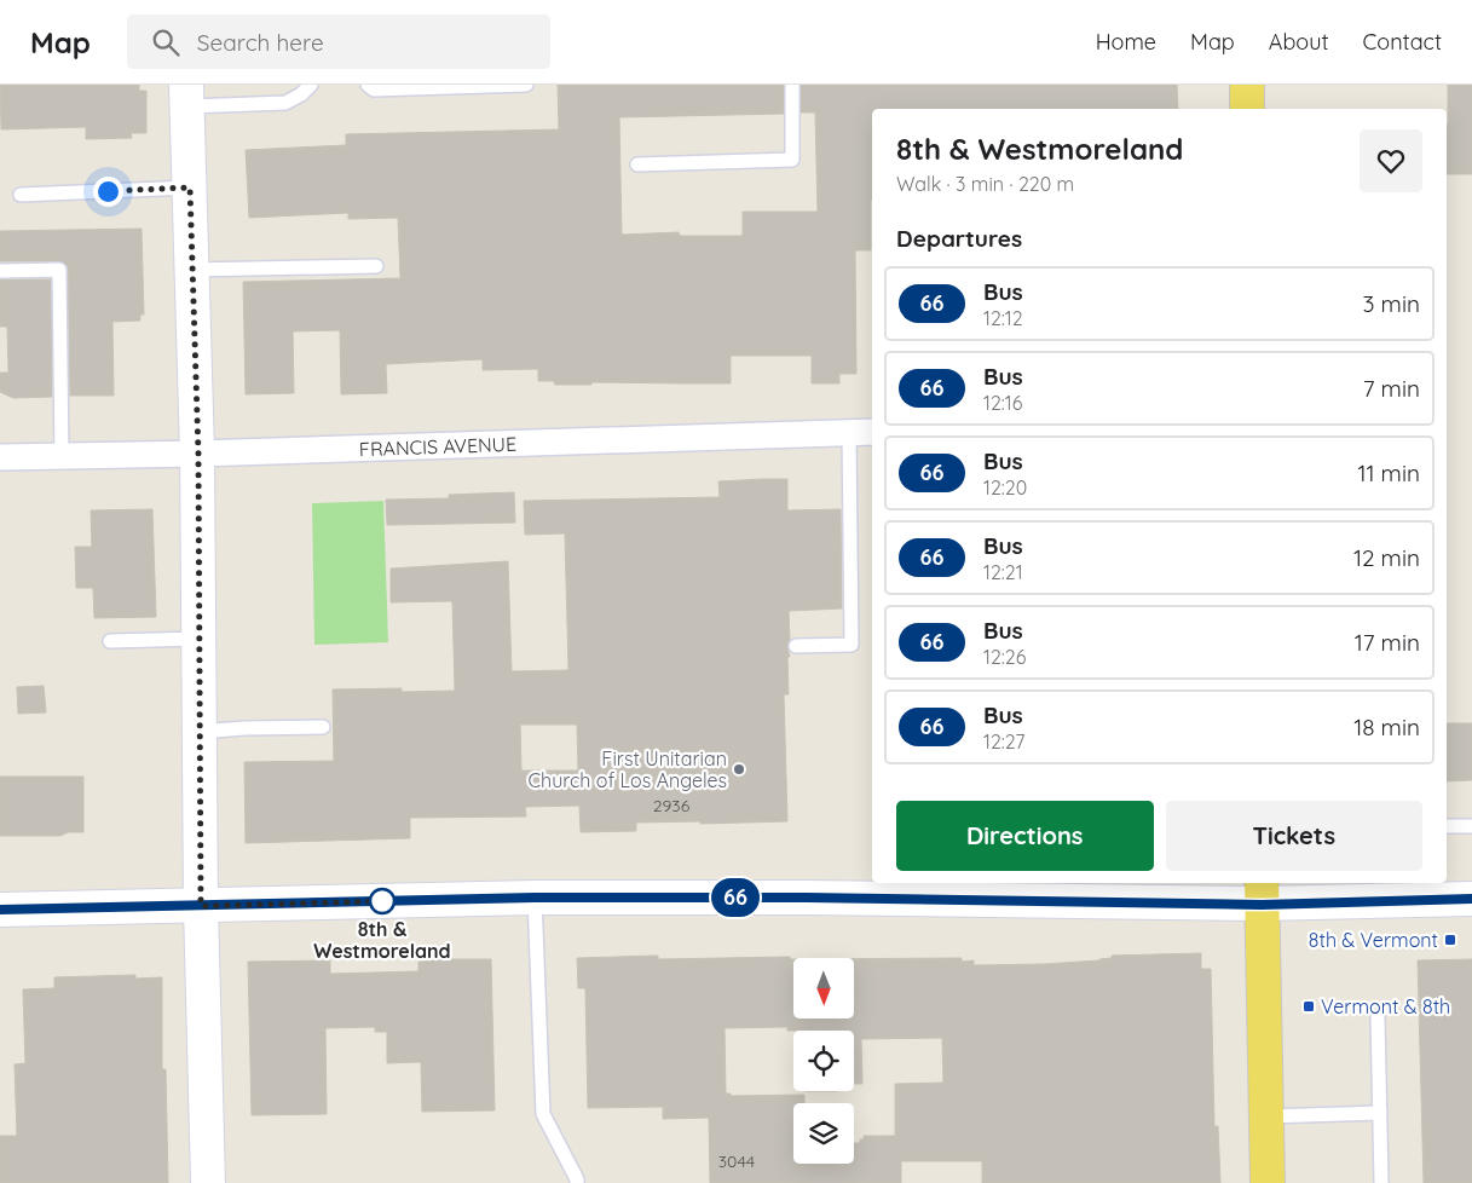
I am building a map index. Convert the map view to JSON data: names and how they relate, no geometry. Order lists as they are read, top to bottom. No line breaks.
{"streets":{"street":["FRANCIS AVENUE"]},"places":{"other":["First Unitarian Church of Los Angeles","8th & Westmoreland"],"transit":["8th & Vermont","Vermont & 8th"]},"lines":["bus line 66"],"house_numbers":["2936","3044"],"north":"bottom","page":{"header":"Map","search":"Search here","nav":["Home","Map","About","Contact"],"on_map":"66","heading":[["8th & Westmoreland","Walk · 3 min · 220 m"],"Departures"],"list":[{"mark":"66","name":"Bus","note":"12:12","value":"3 min"},{"mark":"66","name":"Bus","note":"12:16","value":"7 min"},{"mark":"66","name":"Bus","note":"12:20","value":"11 min"},{"mark":"66","name":"Bus","note":"12:21","value":"12 min"},{"mark":"66","name":"Bus","note":"12:26","value":"17 min"},{"mark":"66","name":"Bus","note":"12:27","value":"18 min"}],"buttons":["Directions","Tickets"]}}
